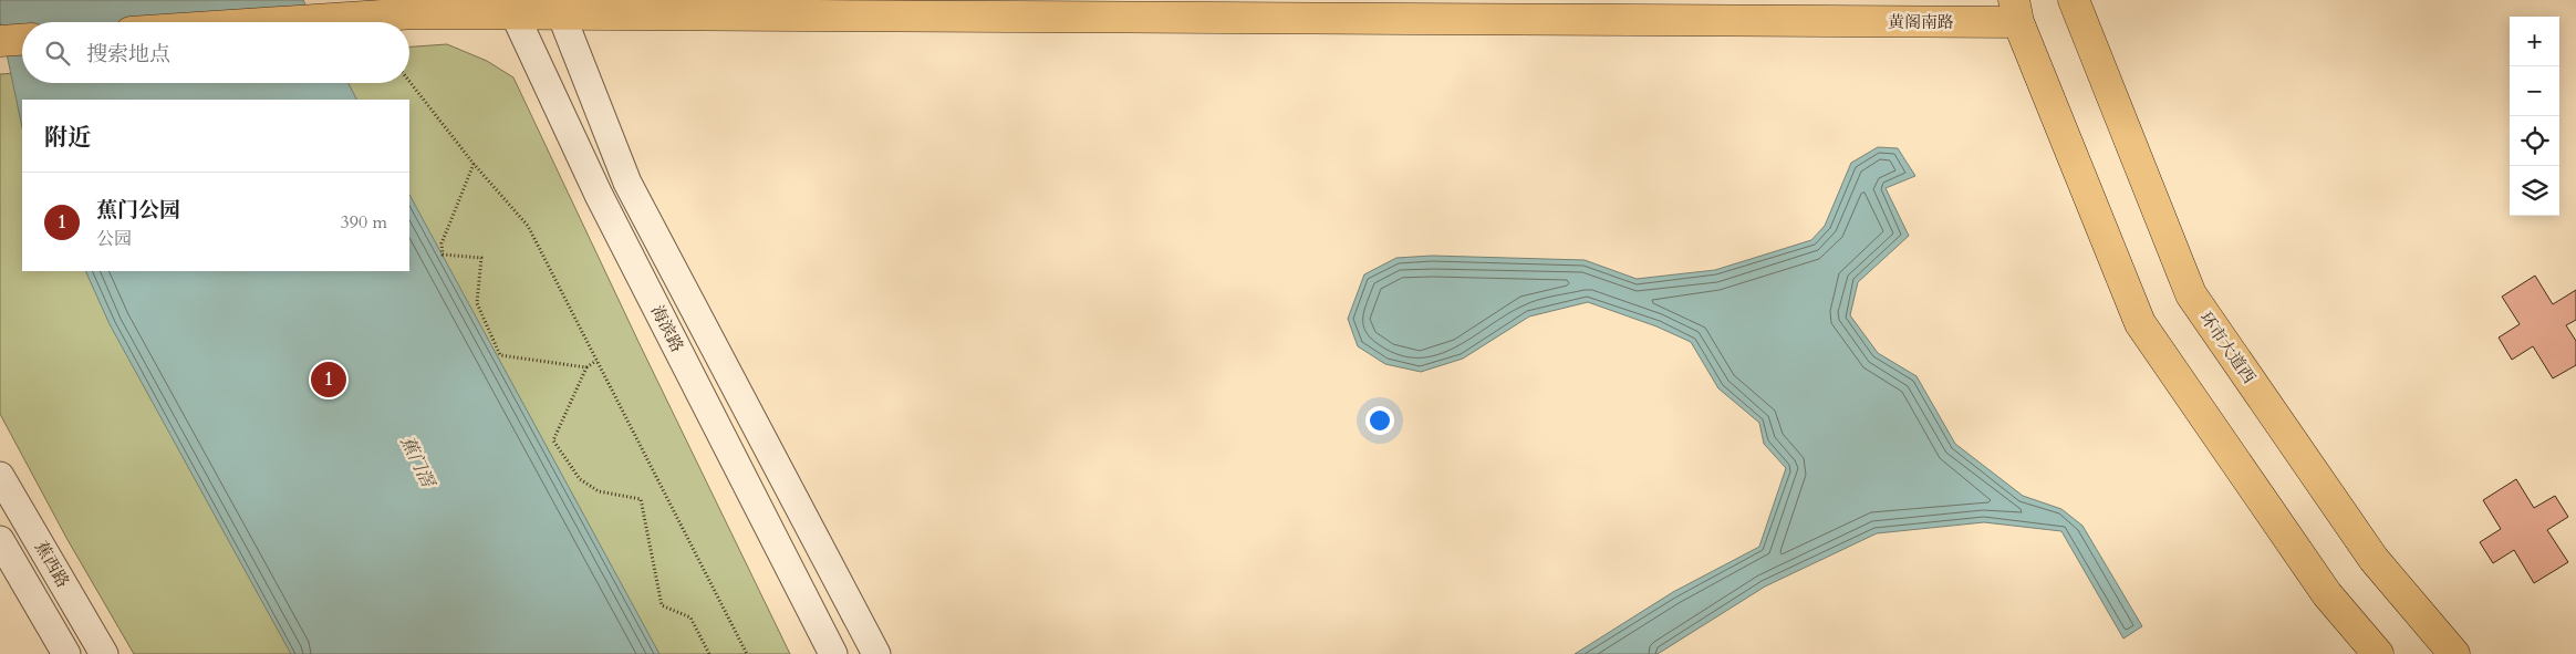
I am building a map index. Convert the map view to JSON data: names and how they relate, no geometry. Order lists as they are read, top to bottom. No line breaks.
{"streets":{"main road":["黄阁南路","环市大道西"],"street":["海滨路","蕉西路"]},"crossings":[["黄阁南路","海滨路"]],"water":["蕉门滘"],"page":{"map_buttons":["+","−"],"search":"搜索地点","heading":"附近","list":[{"mark":"1","name":"蕉门公园","note":"公园","value":"390 m"}],"pins":"1"}}
